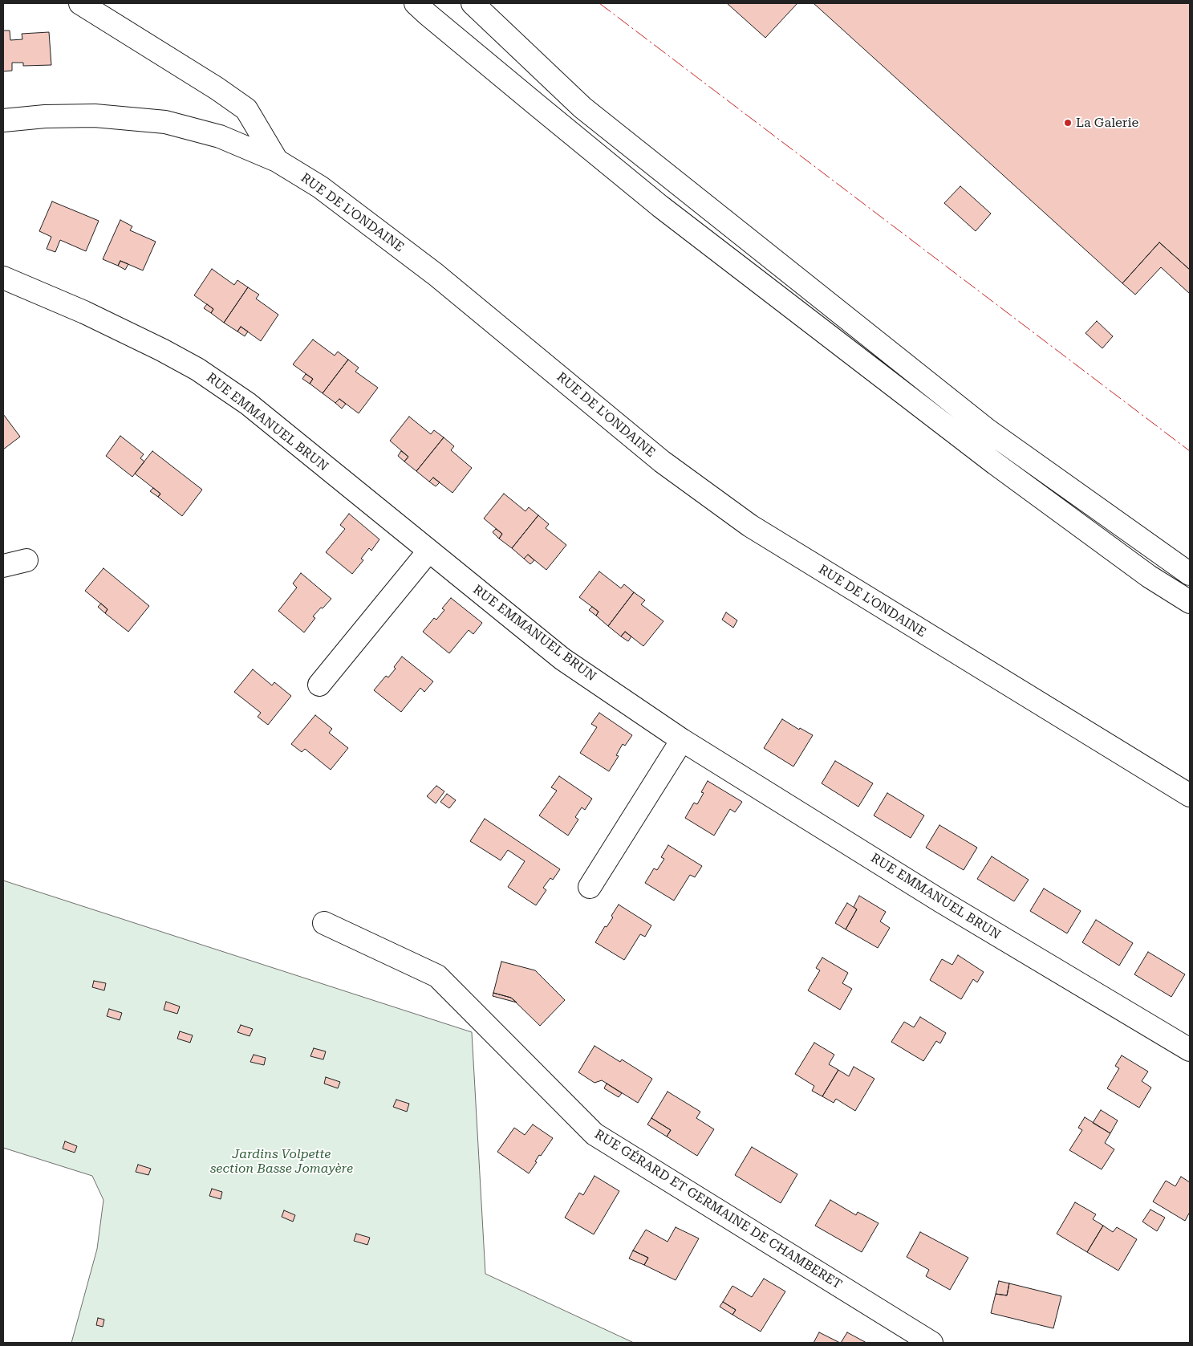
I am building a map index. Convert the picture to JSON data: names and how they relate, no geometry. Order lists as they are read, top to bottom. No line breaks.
{"streets":{"main road":["RUE DE L'ONDAINE","RUE EMMANUEL BRUN","RUE GÉRARD ET GERMAINE DE CHAMBERET"]},"parks":["Jardins Volpette section Basse Jomayère"],"places":["La Galerie"]}
